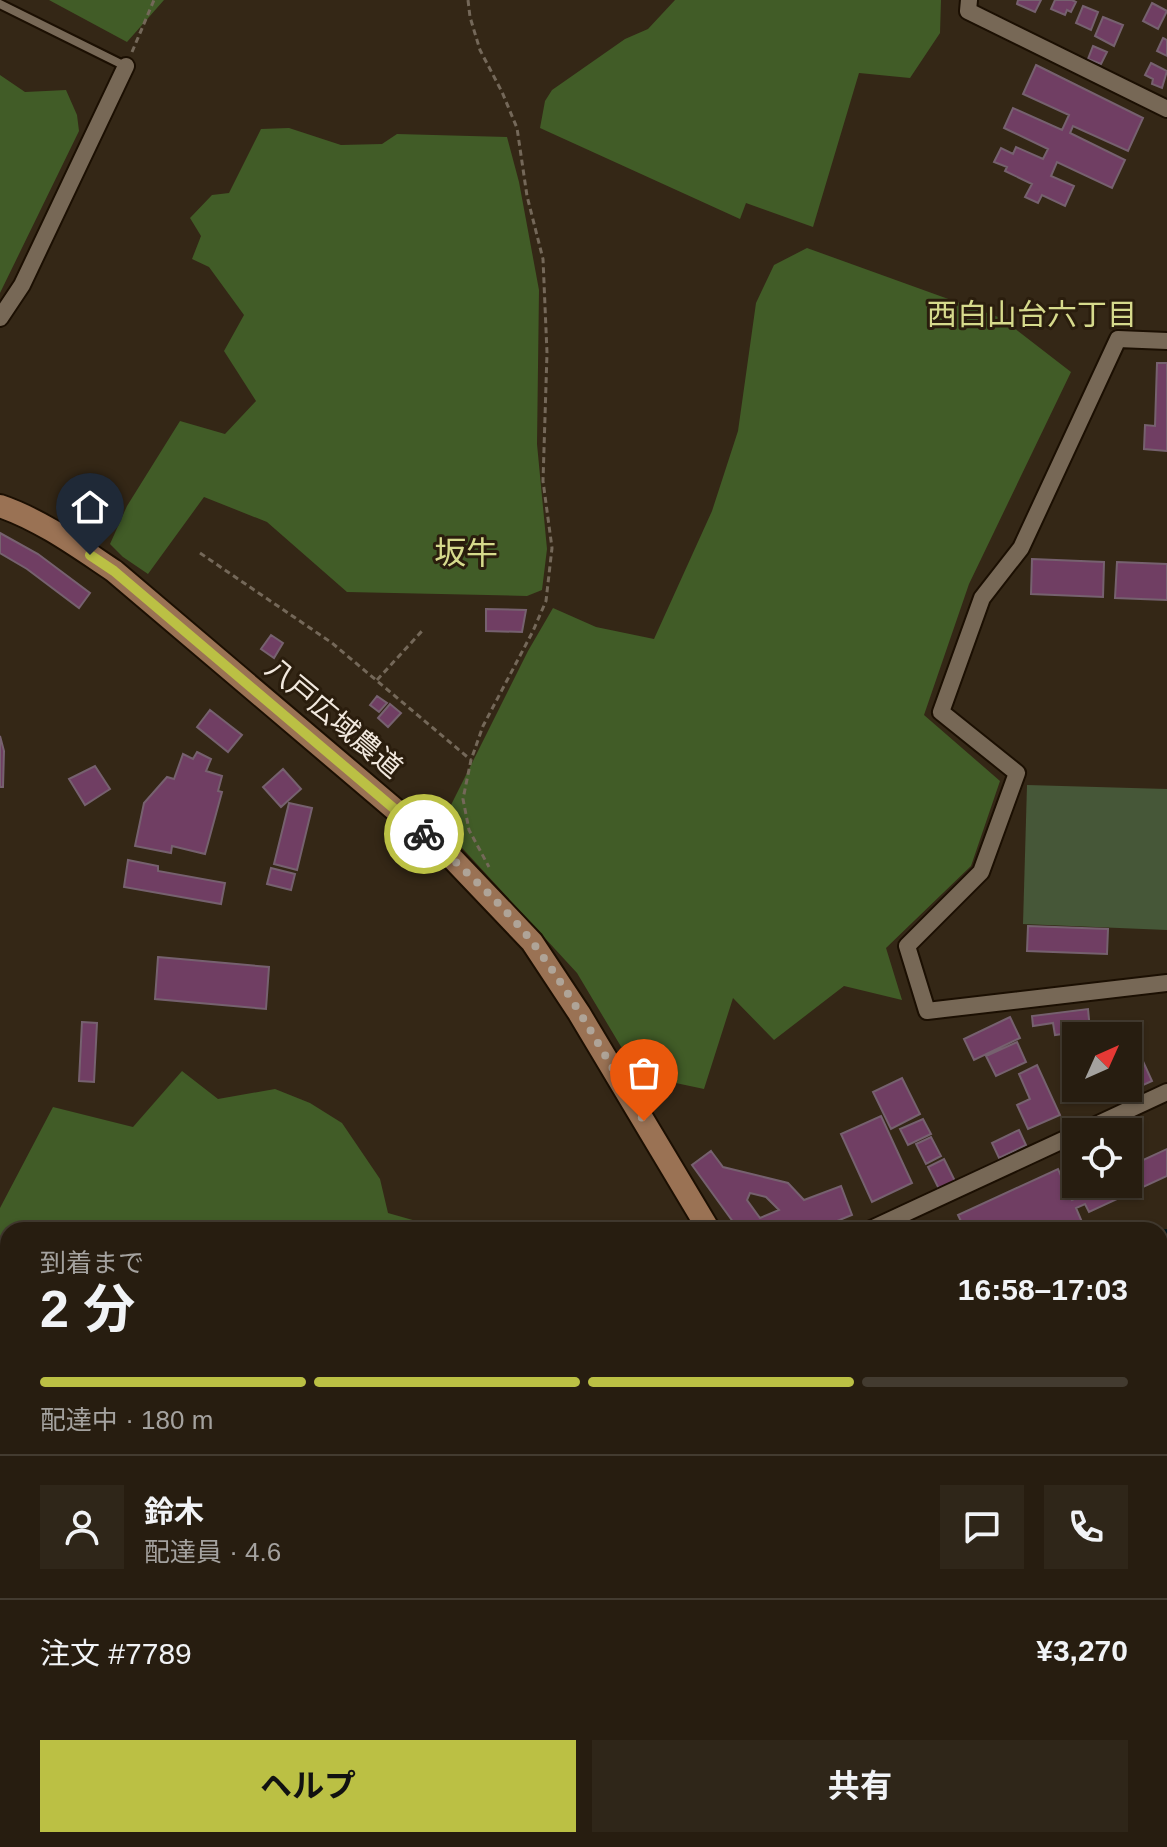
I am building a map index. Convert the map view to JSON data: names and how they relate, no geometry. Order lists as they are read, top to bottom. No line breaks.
{"streets":{"street":["八戸広域農道"]},"districts":["西白山台六丁目","坂牛"],"north":"top right","page":{"heading":["2 分","到着まで","16:58–17:03"],"panel":["鈴木","配達員 · 4.6","注文 #7789","¥3,270"],"bar":"配達中 · 180 m","buttons":["ヘルプ","共有"]}}
